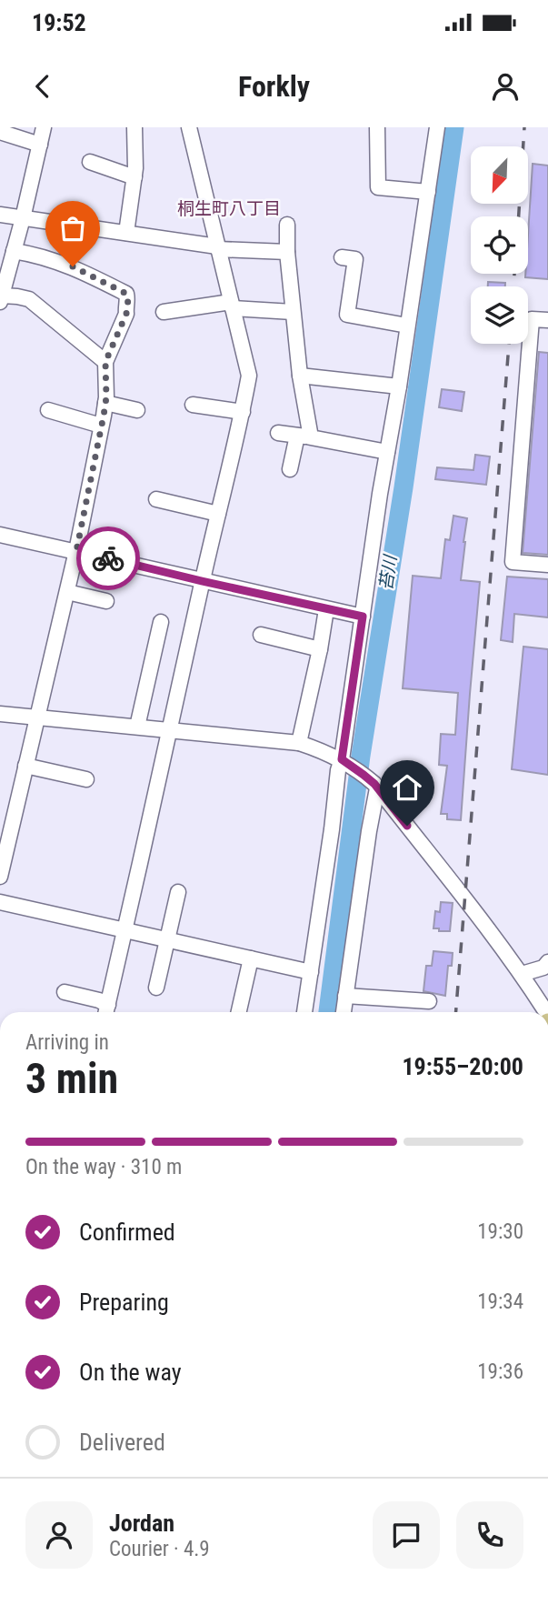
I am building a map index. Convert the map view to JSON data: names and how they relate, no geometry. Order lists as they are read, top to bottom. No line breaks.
{"districts":["桐生町八丁目"],"water":["苔川"],"north":"bottom left","page":{"status":"19:52","header":"Forkly","heading":["3 min","Arriving in","19:55–20:00"],"panel":["Jordan","Courier · 4.9"],"bar":"On the way · 310 m","list":[["Confirmed","19:30"],["Preparing","19:34"],["On the way","19:36"],"Delivered"]}}
